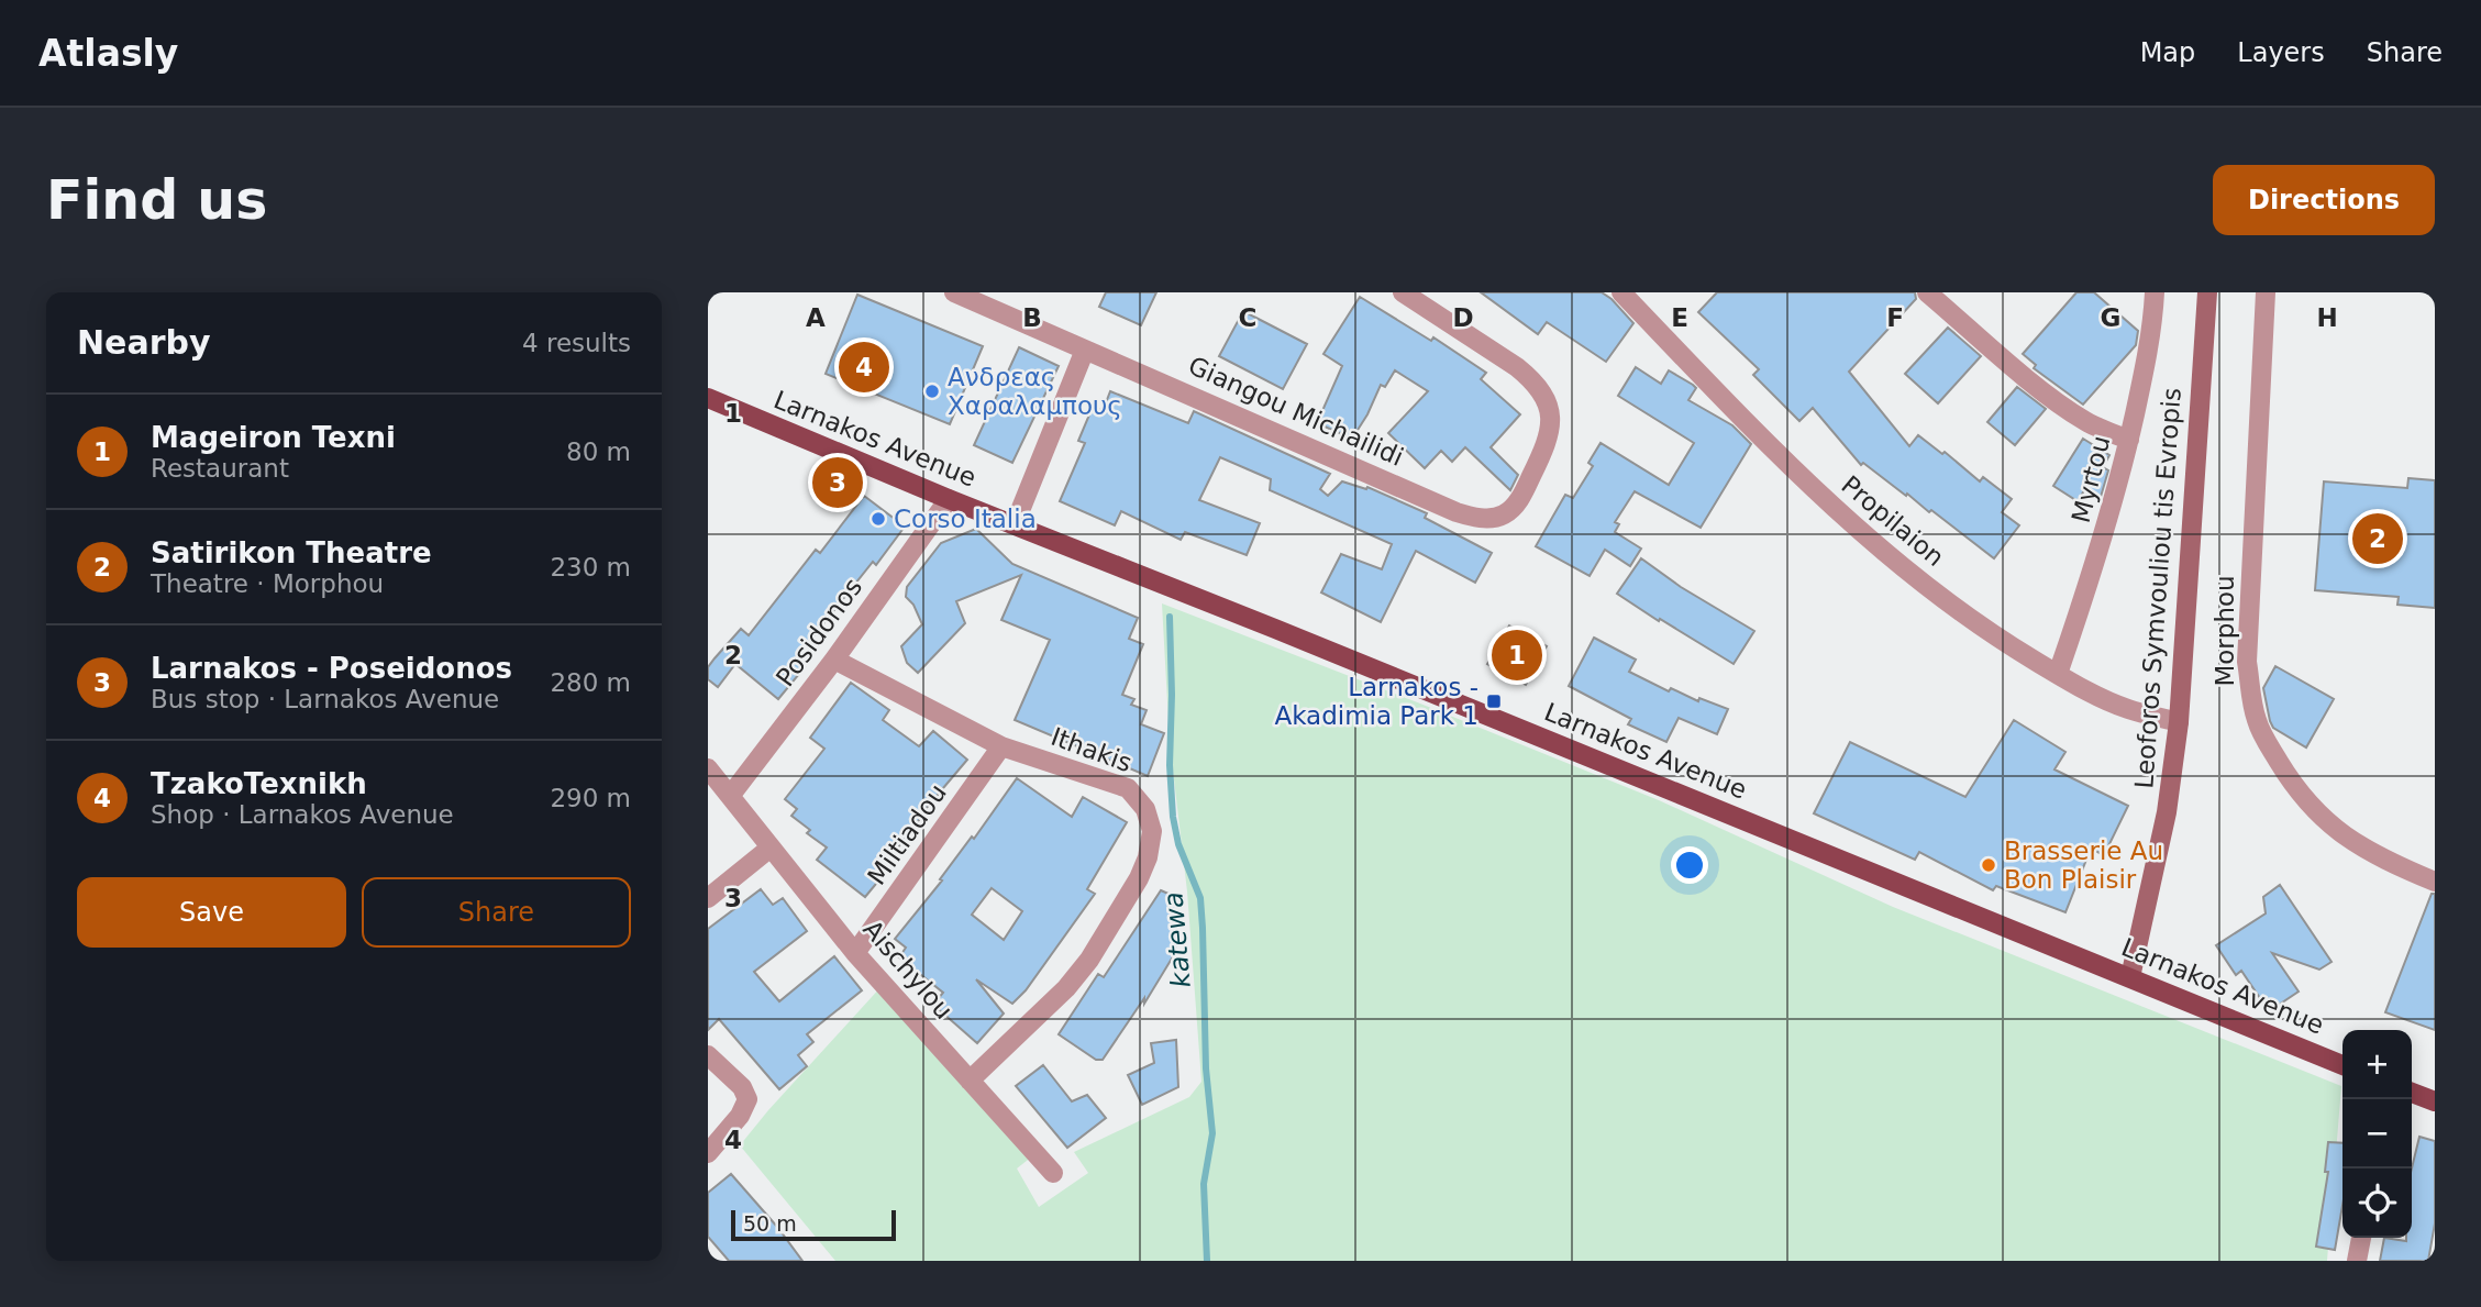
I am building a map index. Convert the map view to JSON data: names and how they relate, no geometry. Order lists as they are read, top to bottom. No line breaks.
{"streets":{"main road":["Larnakos Avenue"],"street":["Giangou Michailidi","Myrtou","Propilaion","Leoforos Symvouliou tis Evropis","Morphou","Posidonos","Ithakis","Miltiadou","Aischylou"]},"crossings":[["Larnakos Avenue","Leoforos Symvouliou tis Evropis"],["Larnakos Avenue","Posidonos"],["Myrtou","Propilaion"],["Propilaion","Leoforos Symvouliou tis Evropis"],["Posidonos","Ithakis"],["Posidonos","Aischylou"],["Ithakis","Miltiadou"],["Ithakis","Aischylou"],["Miltiadou","Aischylou"]],"water":["katewa"],"places":{"other":["Ανδρεας Χαραλαμπους","Corso Italia","Brasserie Au Bon Plaisir"],"transit":["Larnakos - Akadimia Park 1"]},"scale_bar":"50 m","page":{"header":"Atlasly","nav":["Map","Layers","Share"],"buttons":["Directions",["Save","Share"]],"title":"Find us","heading":["Nearby","4 results"],"pins":["4","3","2","1"],"list":[{"mark":"1","name":"Mageiron Texni","note":"Restaurant","value":"80 m"},{"mark":"2","name":"Satirikon Theatre","note":"Theatre · Morphou","value":"230 m"},{"mark":"3","name":"Larnakos - Poseidonos","note":"Bus stop · Larnakos Avenue","value":"280 m"},{"mark":"4","name":"TzakoTexnikh","note":"Shop · Larnakos Avenue","value":"290 m"}],"map_buttons":["+","−"],"scale":"50 m"},"grid":{"columns":["A","B","C","D","E","F","G","H"],"rows":["1","2","3","4"]}}
